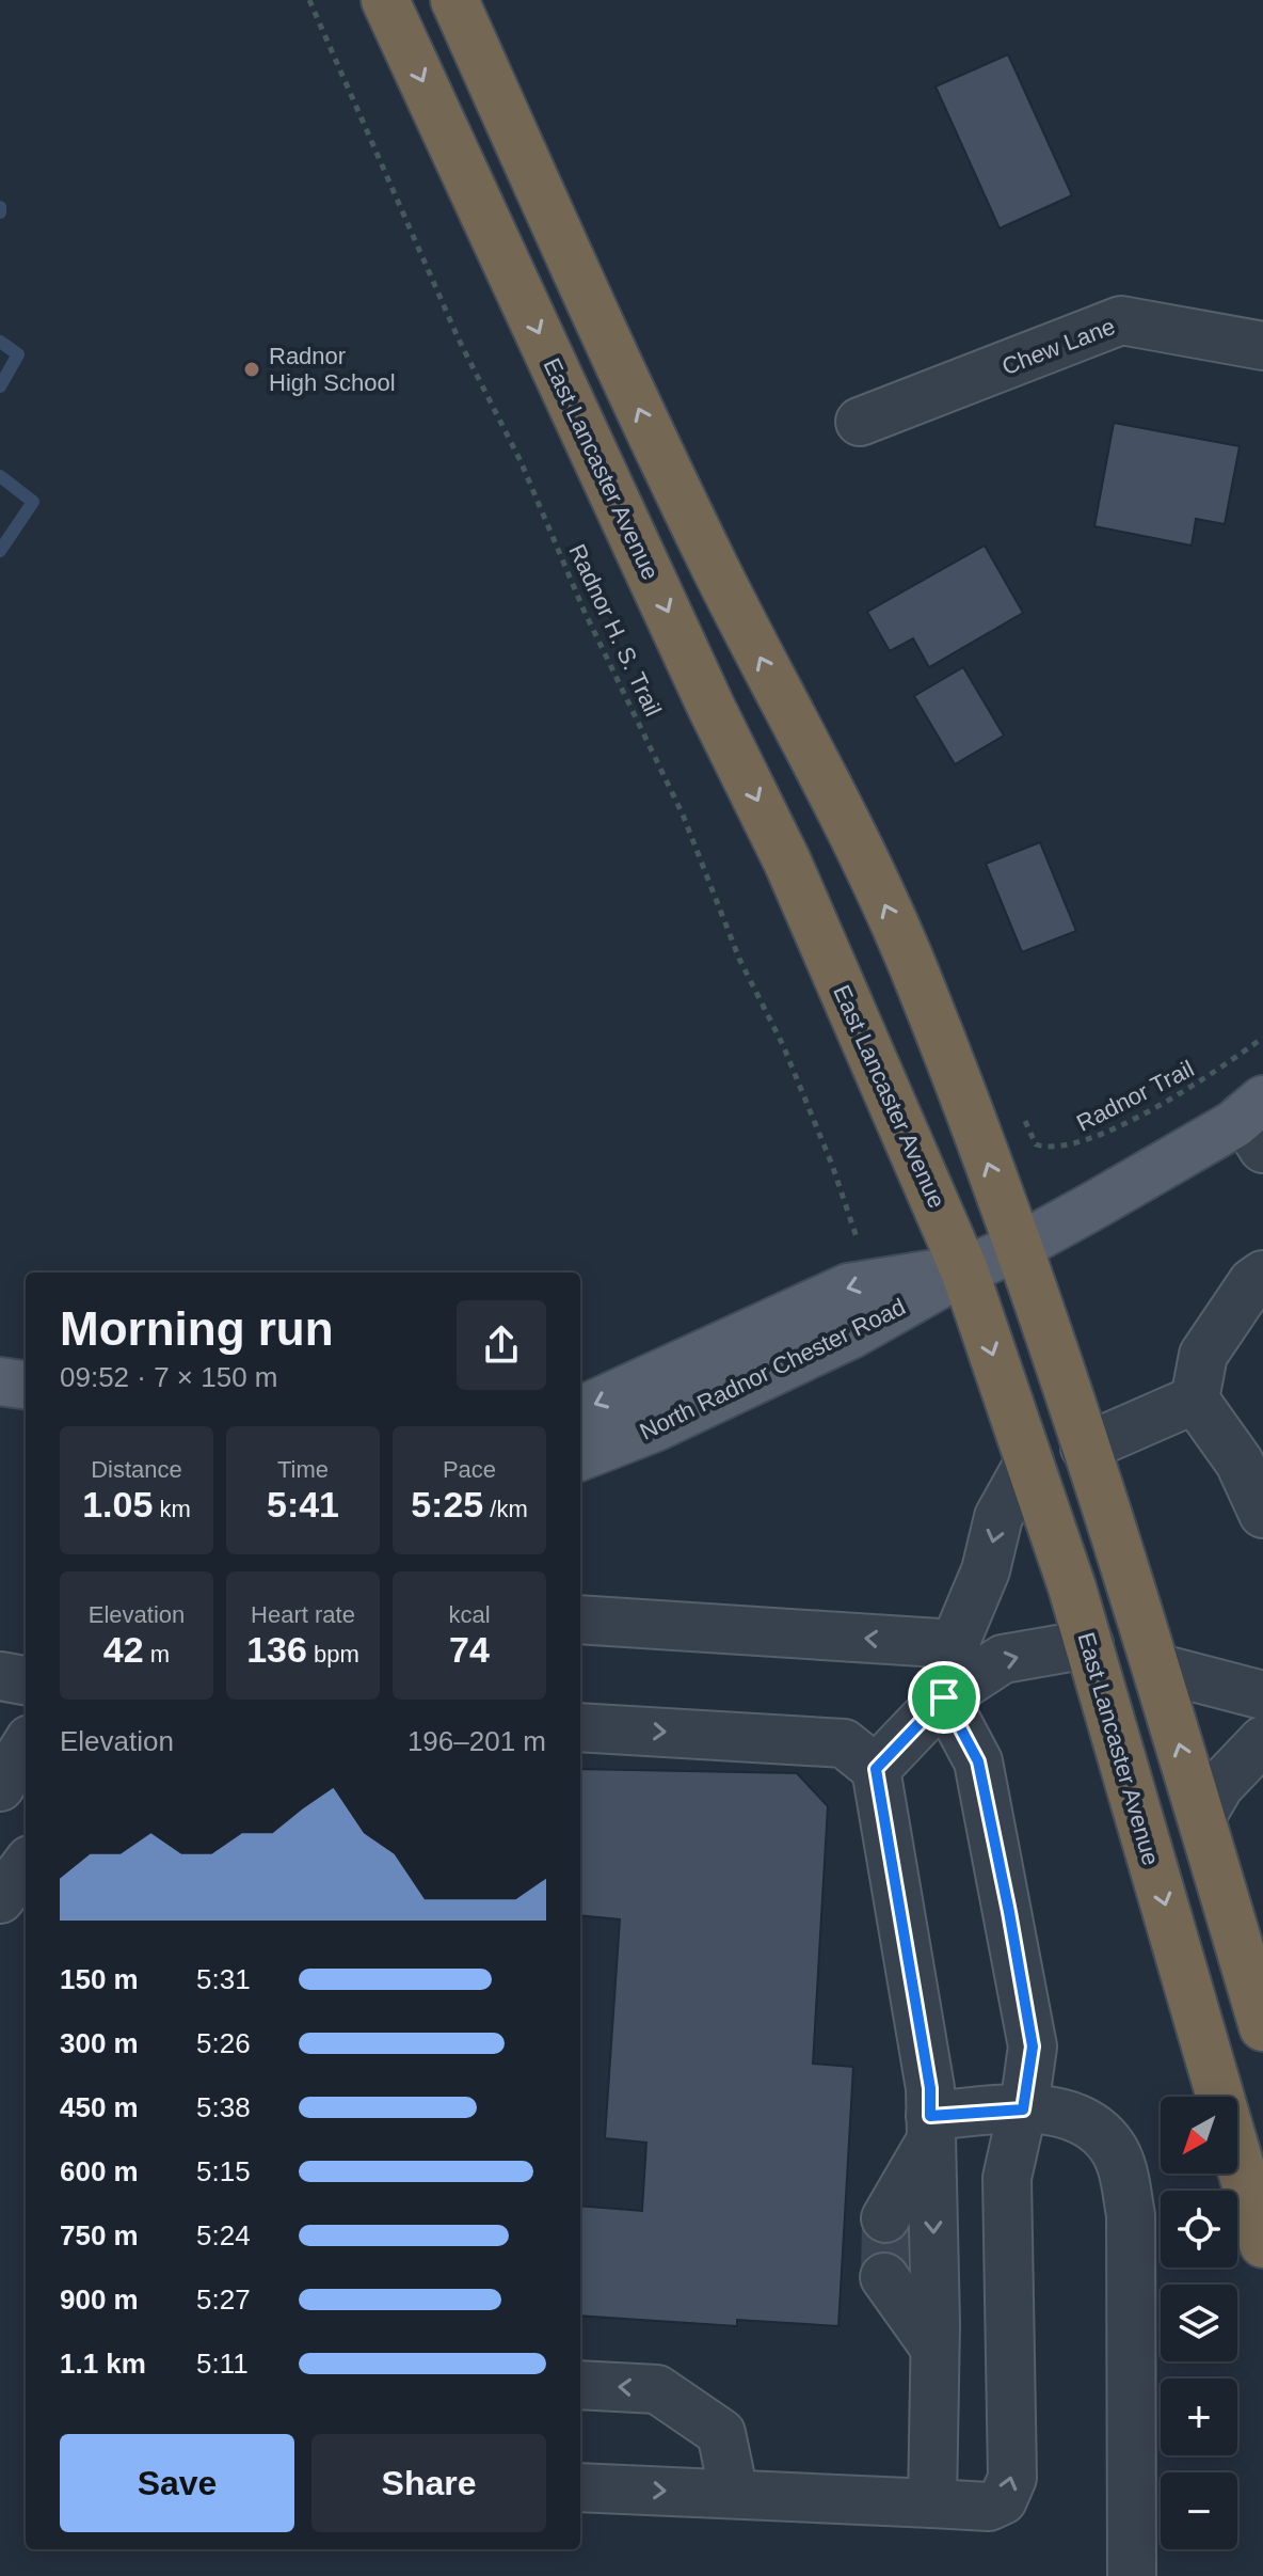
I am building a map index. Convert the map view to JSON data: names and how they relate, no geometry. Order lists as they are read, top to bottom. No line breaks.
{"streets":{"highway":["East Lancaster Avenue"],"main road":["North Radnor Chester Road"],"street":["Chew Lane"],"path":["Radnor H. S. Trail","Radnor Trail"]},"crossings":[["East Lancaster Avenue","North Radnor Chester Road"],["Radnor H. S. Trail","North Radnor Chester Road"]],"places":["Radnor High School"],"north":"bottom left","page":{"heading":["Morning run","09:52 · 7 × 150 m"],"stats":[["Distance","1.05 km"],["Time","5:41"],["Pace","5:25 /km"],["Elevation","42 m"],["Heart rate","136 bpm"],["kcal","74"]],"chart":["Elevation","196–201 m"],"list":[{"name":"150 m","note":"5:31"},{"name":"300 m","note":"5:26"},{"name":"450 m","note":"5:38"},{"name":"600 m","note":"5:15"},{"name":"750 m","note":"5:24"},{"name":"900 m","note":"5:27"},{"name":"1.1 km","note":"5:11"}],"map_buttons":["+","−"],"buttons":["Save","Share"]}}
